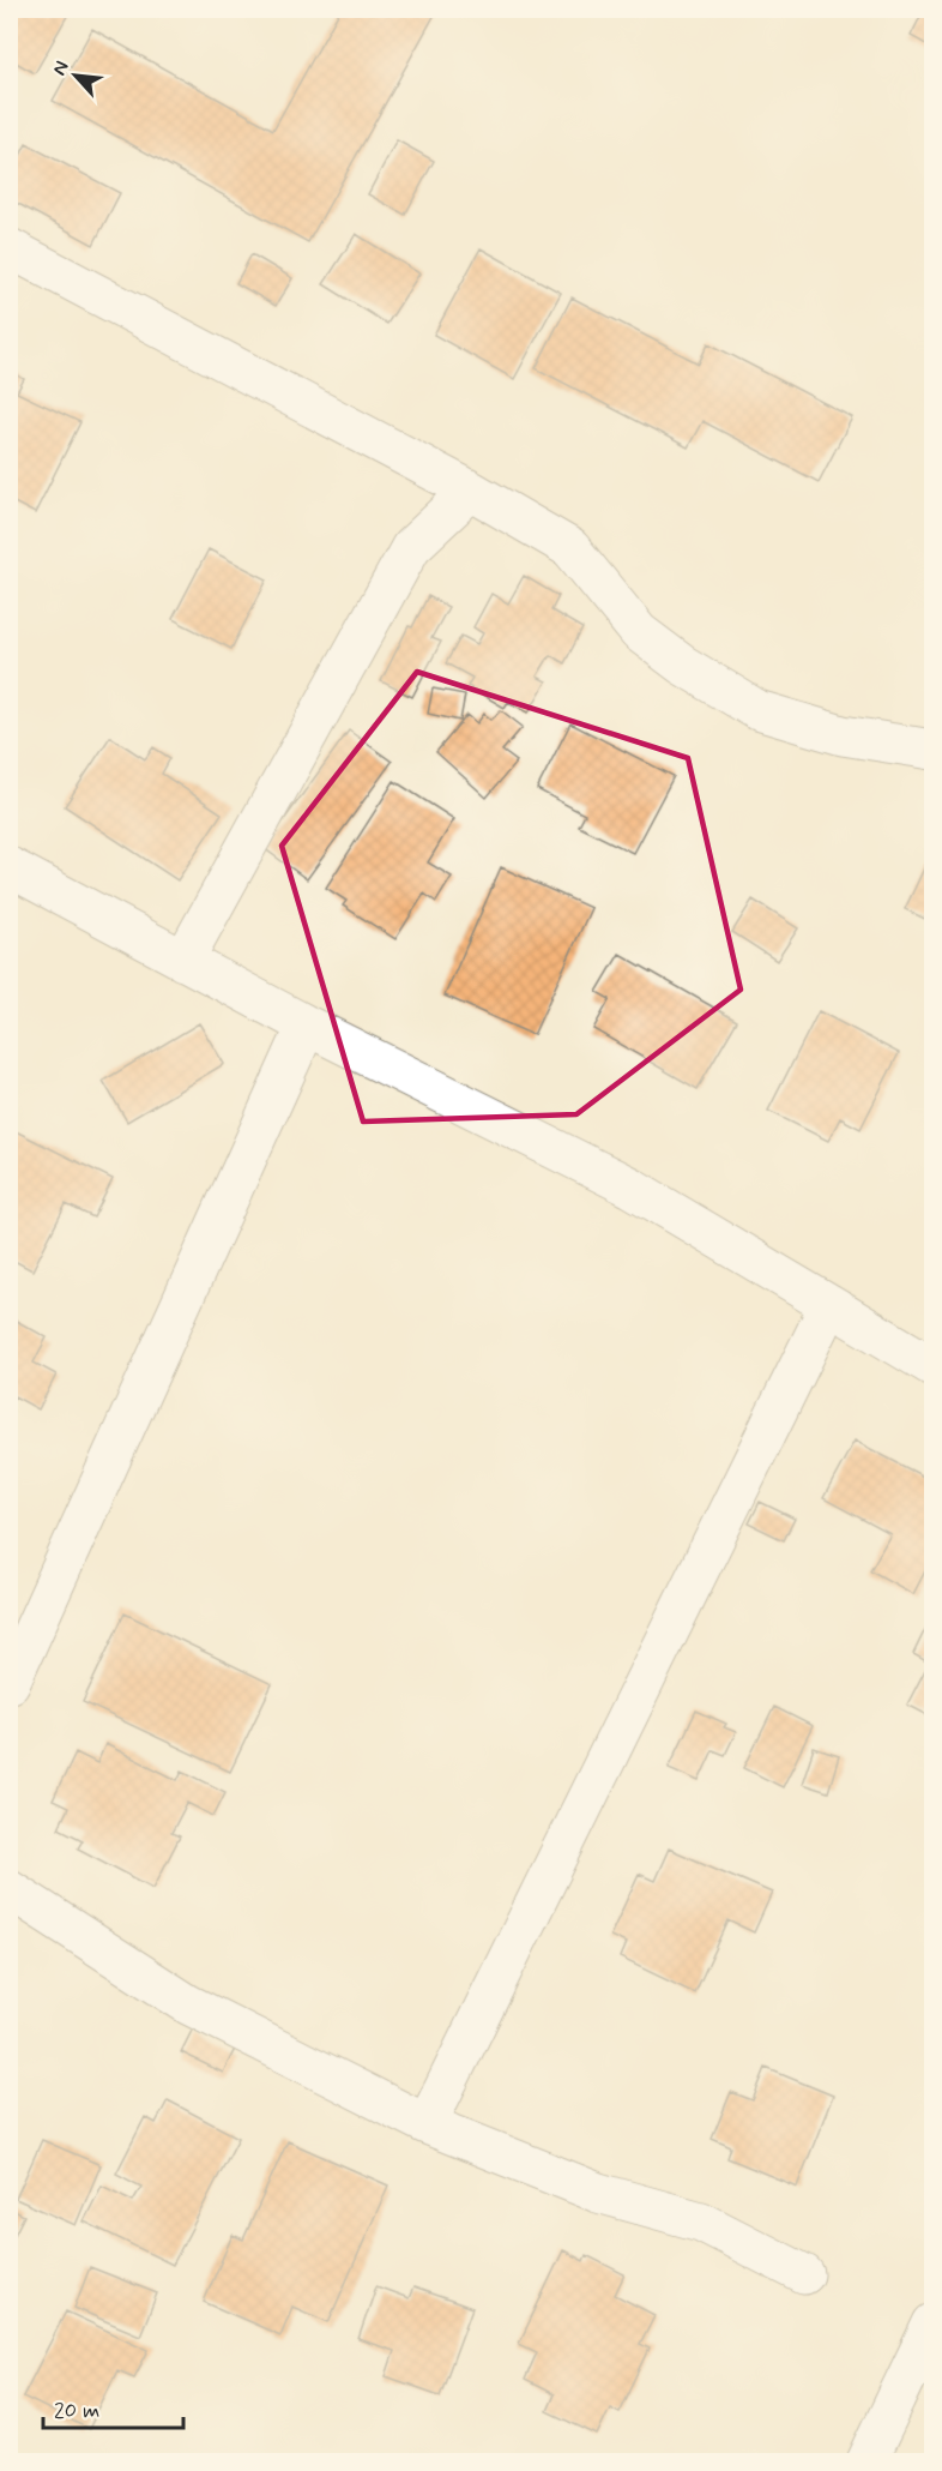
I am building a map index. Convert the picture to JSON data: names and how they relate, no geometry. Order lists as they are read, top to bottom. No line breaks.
{"scale_bar":"20 m","north":"top left"}
